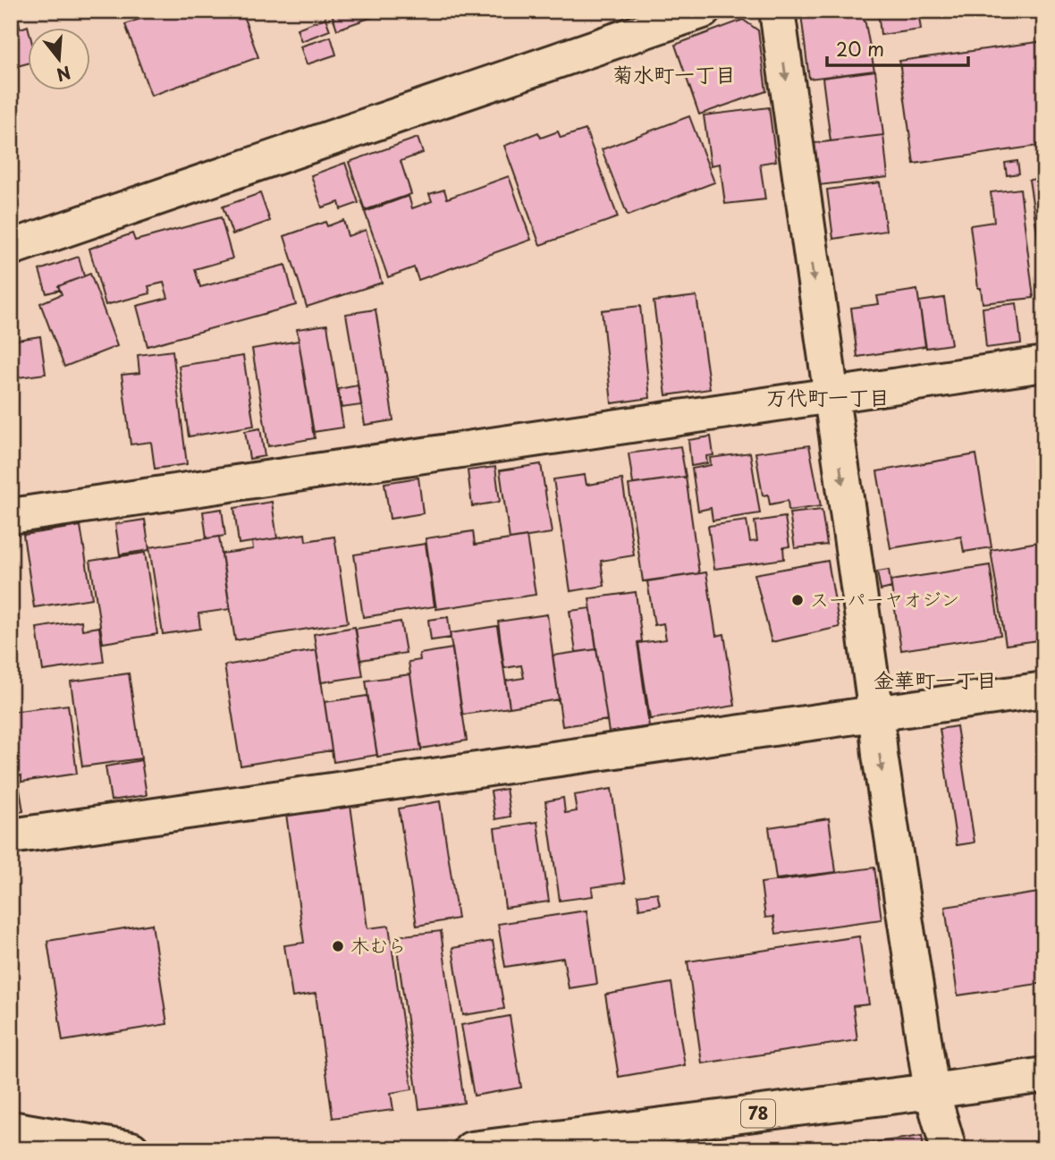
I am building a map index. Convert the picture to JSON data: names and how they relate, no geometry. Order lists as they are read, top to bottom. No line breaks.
{"streets":{"street":["78"]},"districts":["菊水町一丁目","万代町一丁目","金華町一丁目"],"places":["スーパーヤオジン","木むら"],"scale_bar":"20 m","north":"bottom"}
